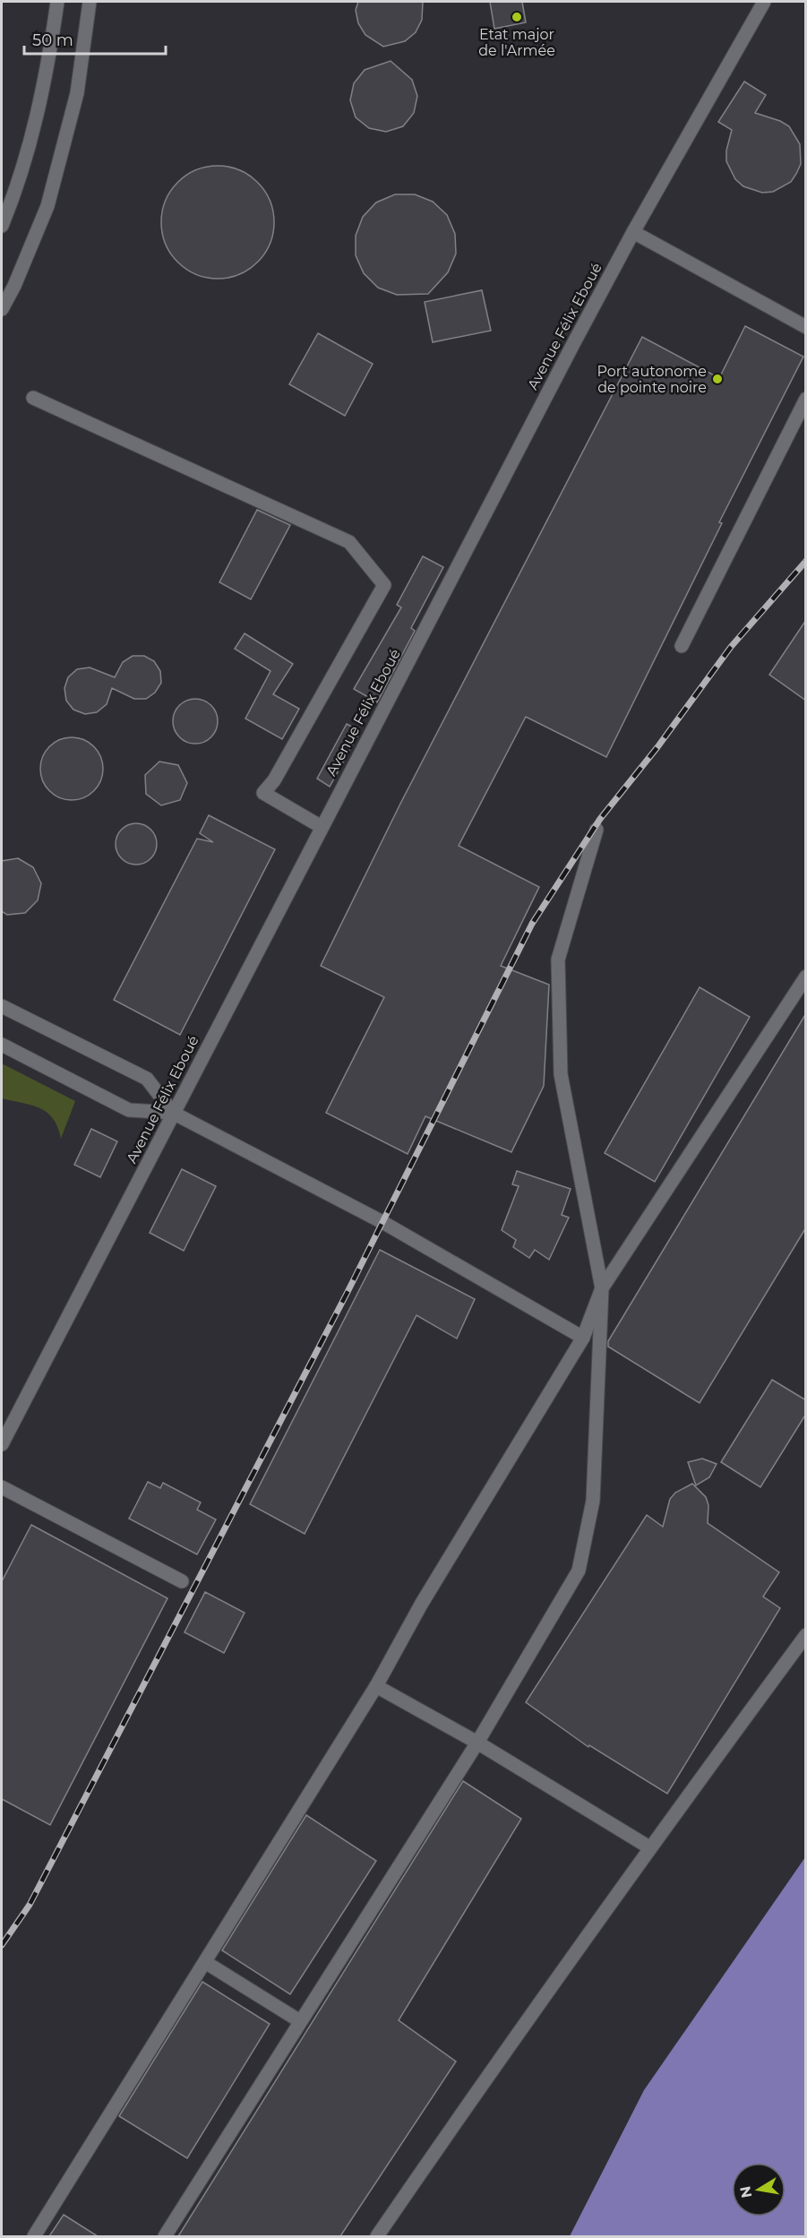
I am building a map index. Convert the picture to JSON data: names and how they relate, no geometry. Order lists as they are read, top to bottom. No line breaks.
{"streets":{"street":["Avenue Félix Eboué"]},"places":["Etat major de l'Armée","Port autonome de pointe noire"],"scale_bar":"50 m","north":"left"}
